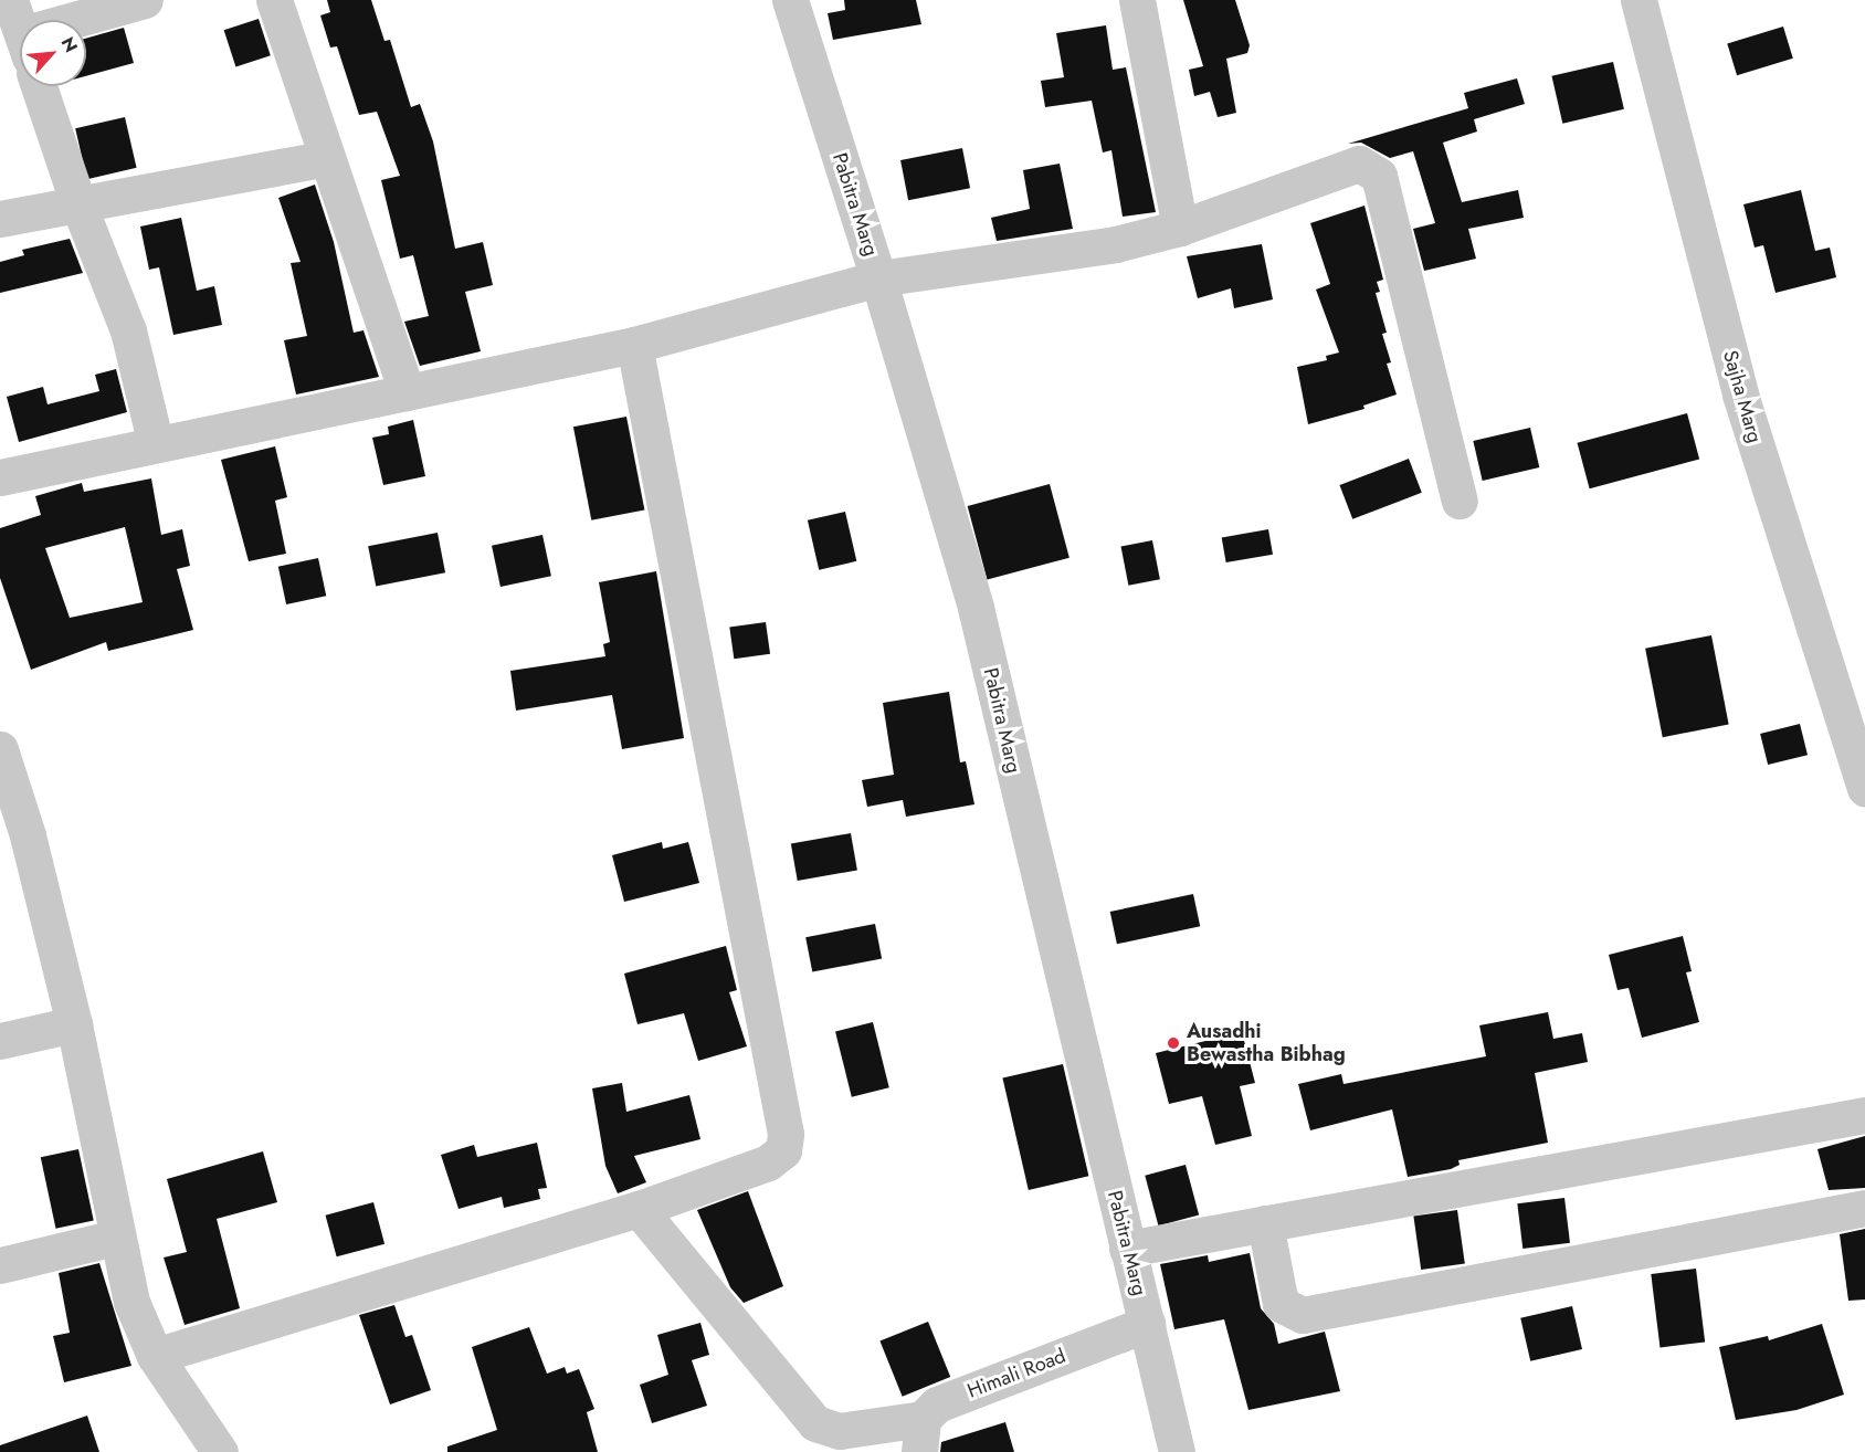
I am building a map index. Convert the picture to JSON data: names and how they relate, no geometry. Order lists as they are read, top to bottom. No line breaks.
{"streets":{"street":["Pabitra Marg","Sajha Marg","Himali Road"]},"crossings":[["Pabitra Marg","Himali Road"]],"places":["Ausadhi Bewastha Bibhag"],"north":"top right"}
